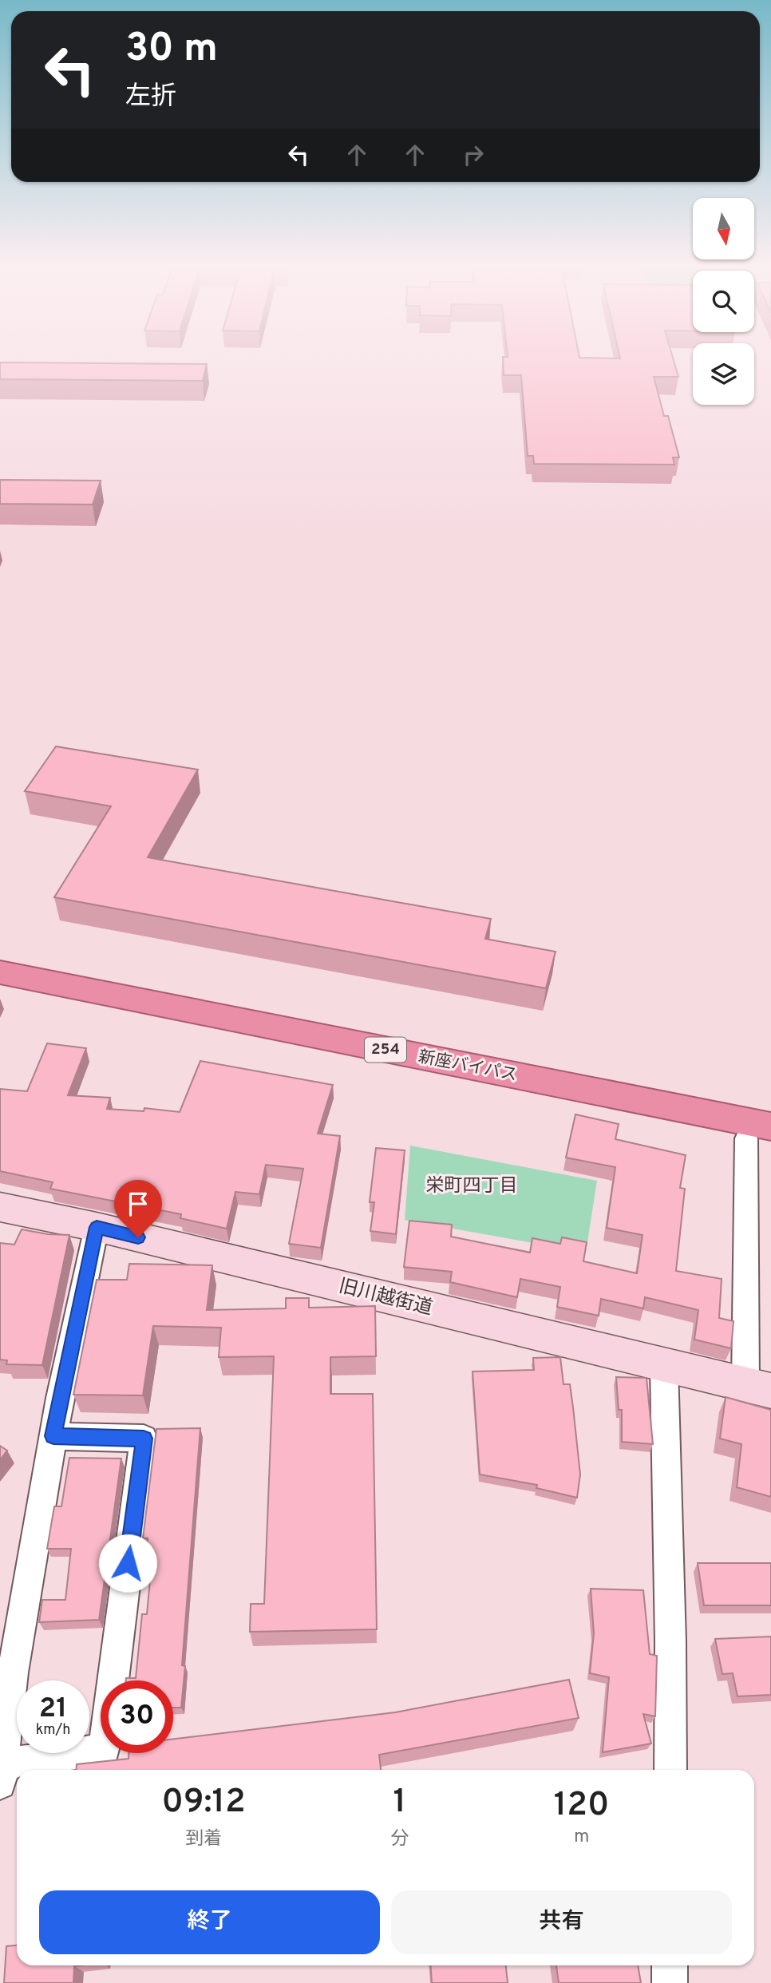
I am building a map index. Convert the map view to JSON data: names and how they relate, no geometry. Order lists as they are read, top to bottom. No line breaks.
{"streets":{"highway":["254","新座バイパス"],"main road":["旧川越街道"]},"districts":["栄町四丁目"],"north":"bottom","page":{"turn":["30 m","左折"],"speed":"21 km/h","limit":"30","eta":["09:12","到着","1","分","120","m"],"buttons":["終了","共有"]}}
